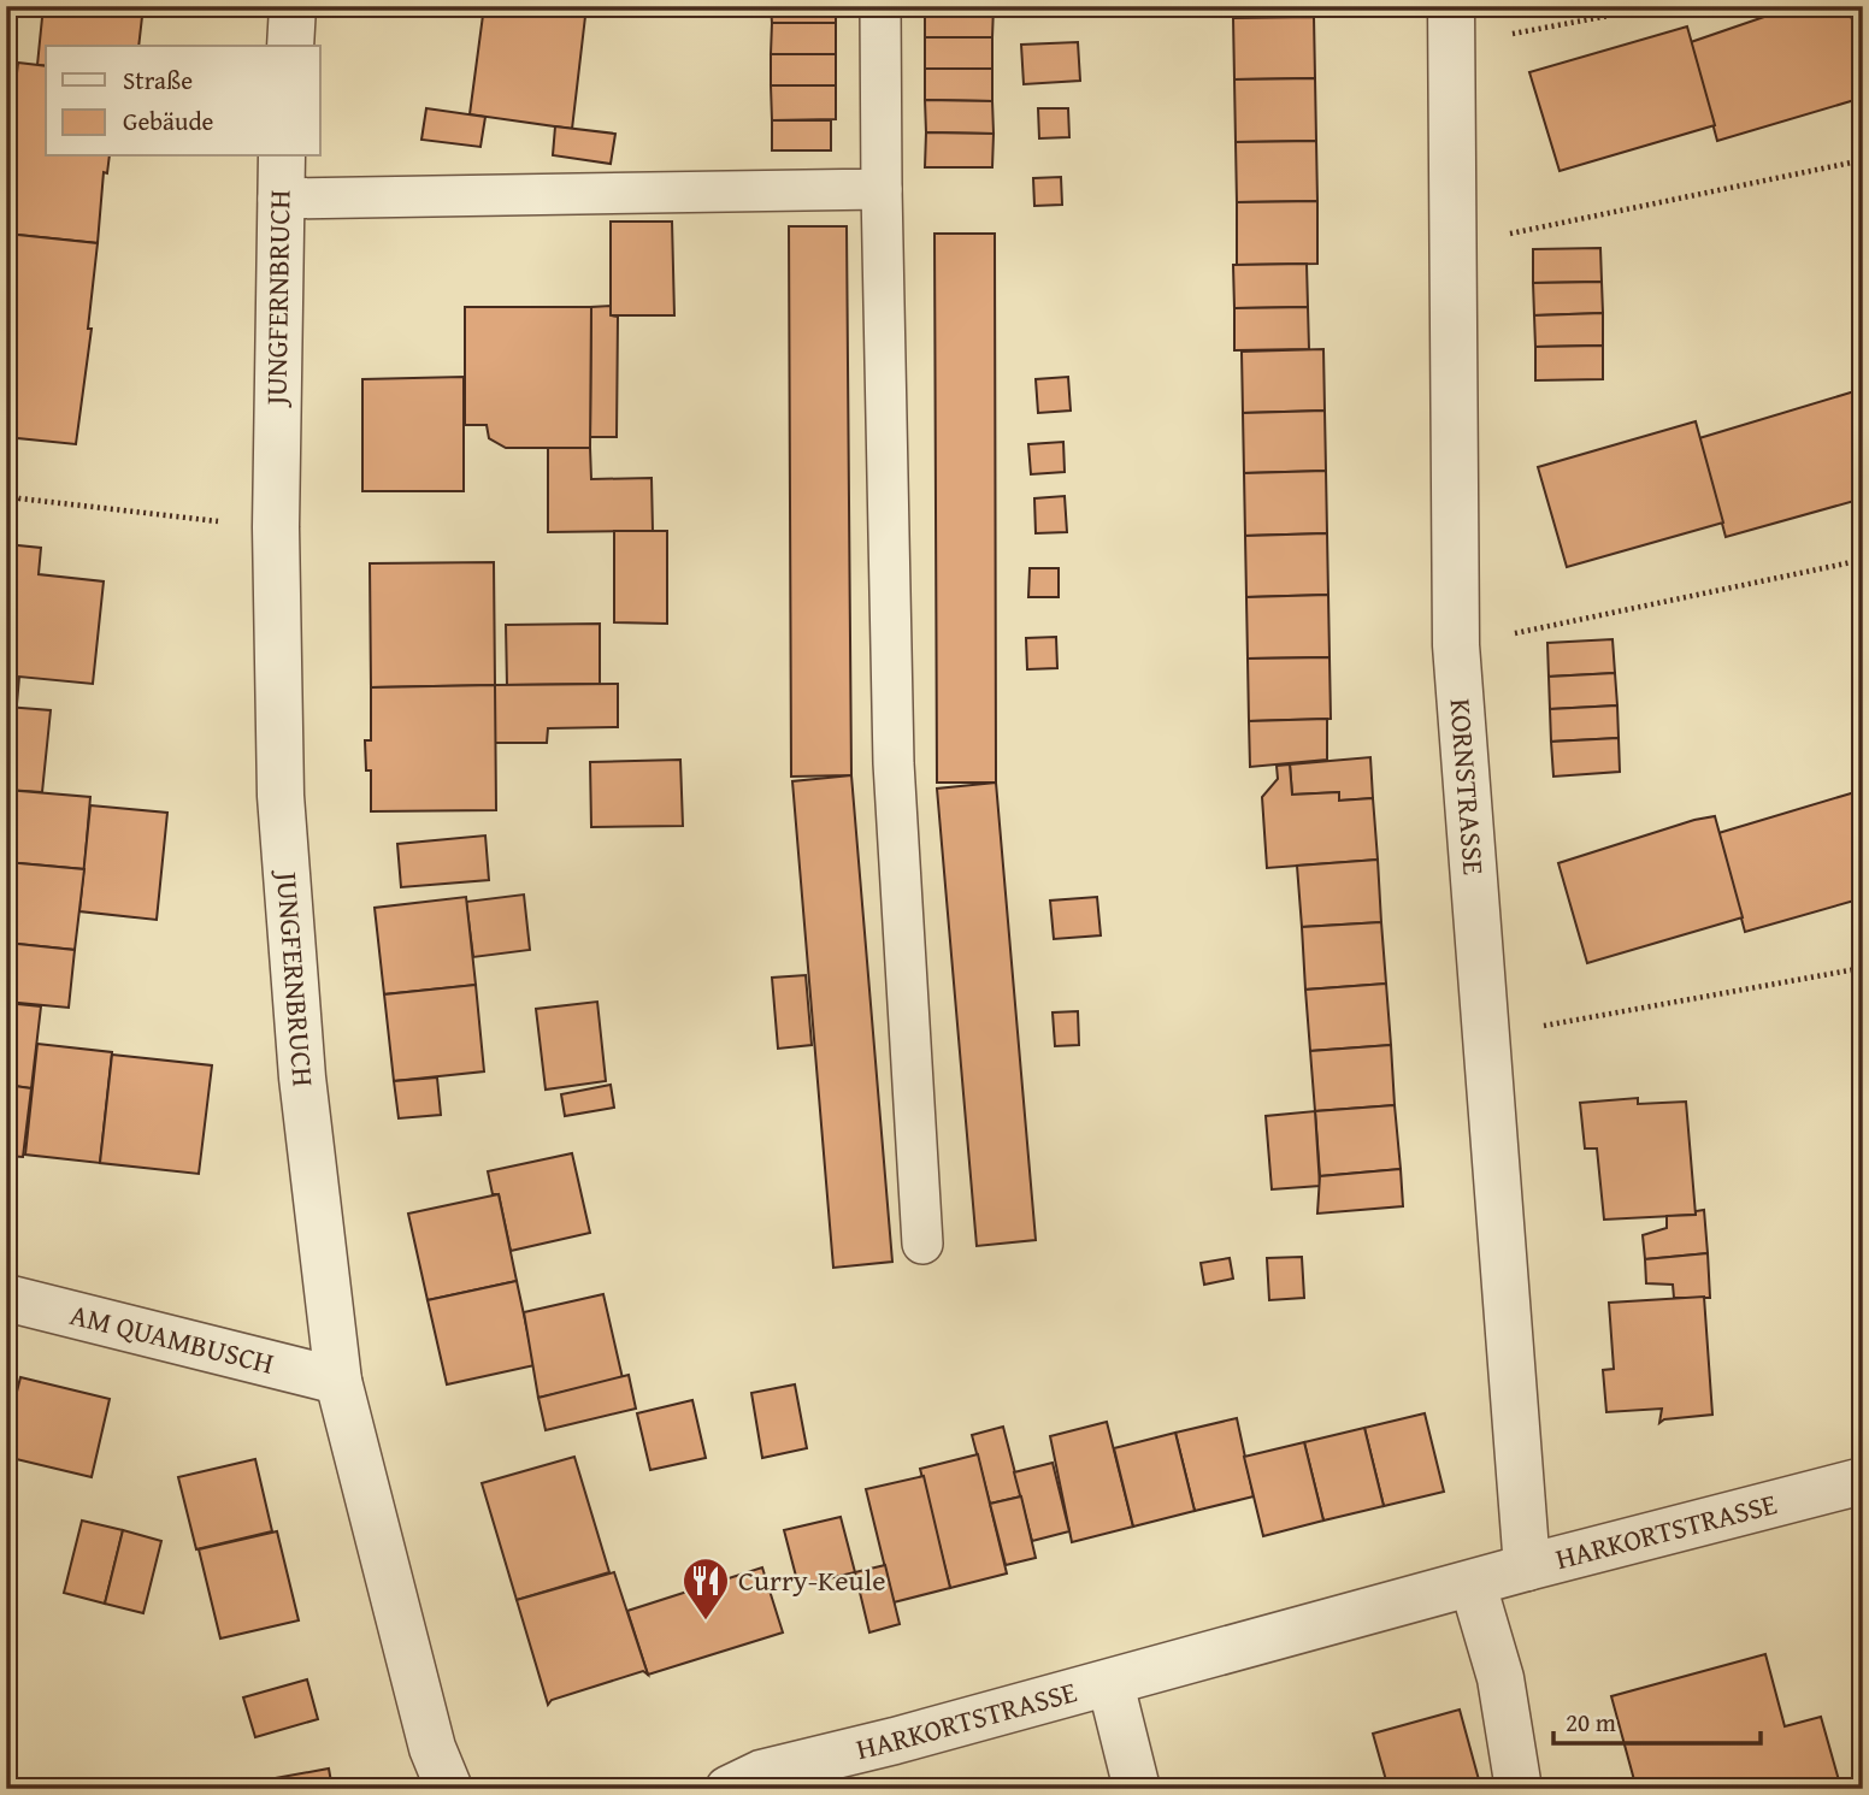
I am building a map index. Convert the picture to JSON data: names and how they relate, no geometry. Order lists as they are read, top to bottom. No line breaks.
{"streets":{"street":["JUNGFERNBRUCH","KORNSTRASSE","AM QUAMBUSCH","HARKORTSTRASSE"]},"crossings":[["JUNGFERNBRUCH","AM QUAMBUSCH"],["KORNSTRASSE","HARKORTSTRASSE"]],"places":{"restaurant":["Curry-Keule"]},"legend":["Straße","Gebäude"],"scale_bar":"20 m"}
